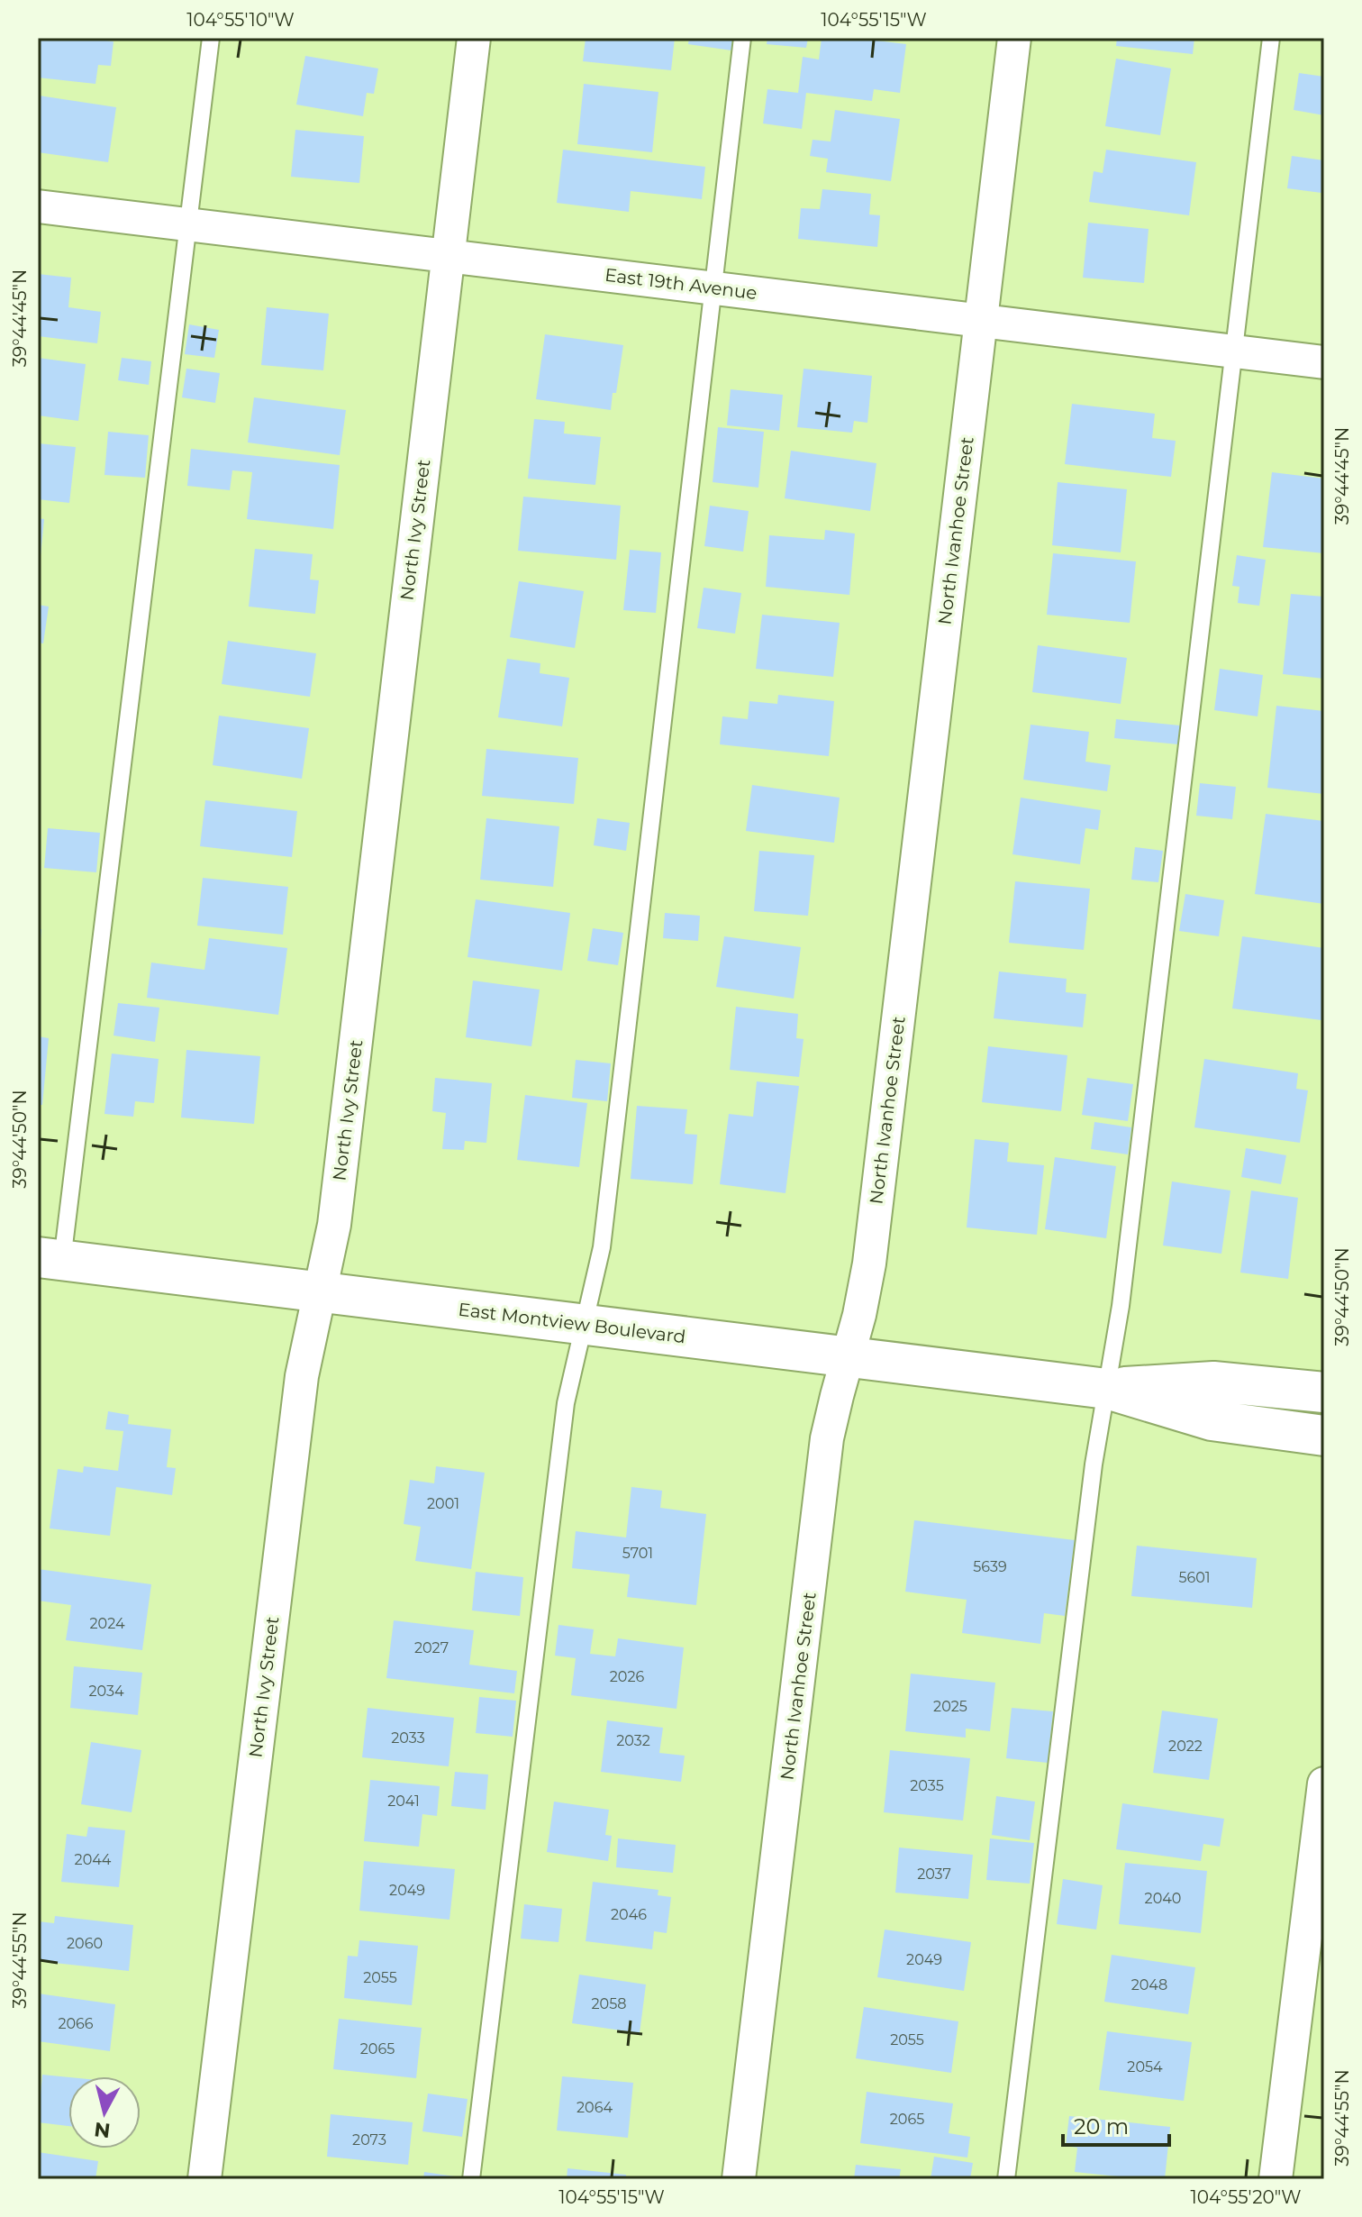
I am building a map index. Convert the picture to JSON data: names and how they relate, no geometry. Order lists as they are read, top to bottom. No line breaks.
{"streets":{"street":["East 19th Avenue","North Ivy Street","North Ivanhoe Street","East Montview Boulevard"]},"crossings":[["East 19th Avenue","North Ivy Street"],["East 19th Avenue","North Ivanhoe Street"],["North Ivy Street","East Montview Boulevard"],["North Ivanhoe Street","East Montview Boulevard"]],"house_numbers":["2001","5701","5639","5601","2024","2027","2026","2034","2025","2033","2032","2022","2035","2041","2044","2037","2049","2040","2046","2060","2049","2055","2048","2058","2066","2055","2065","2054","2064","2065","2073"],"scale_bar":"20 m","north":"bottom","coordinates":["104°55'10\"W","104°55'15\"W","39°44'45\"N","39°44'50\"N","39°44'55\"N","104°55'20\"W"]}
